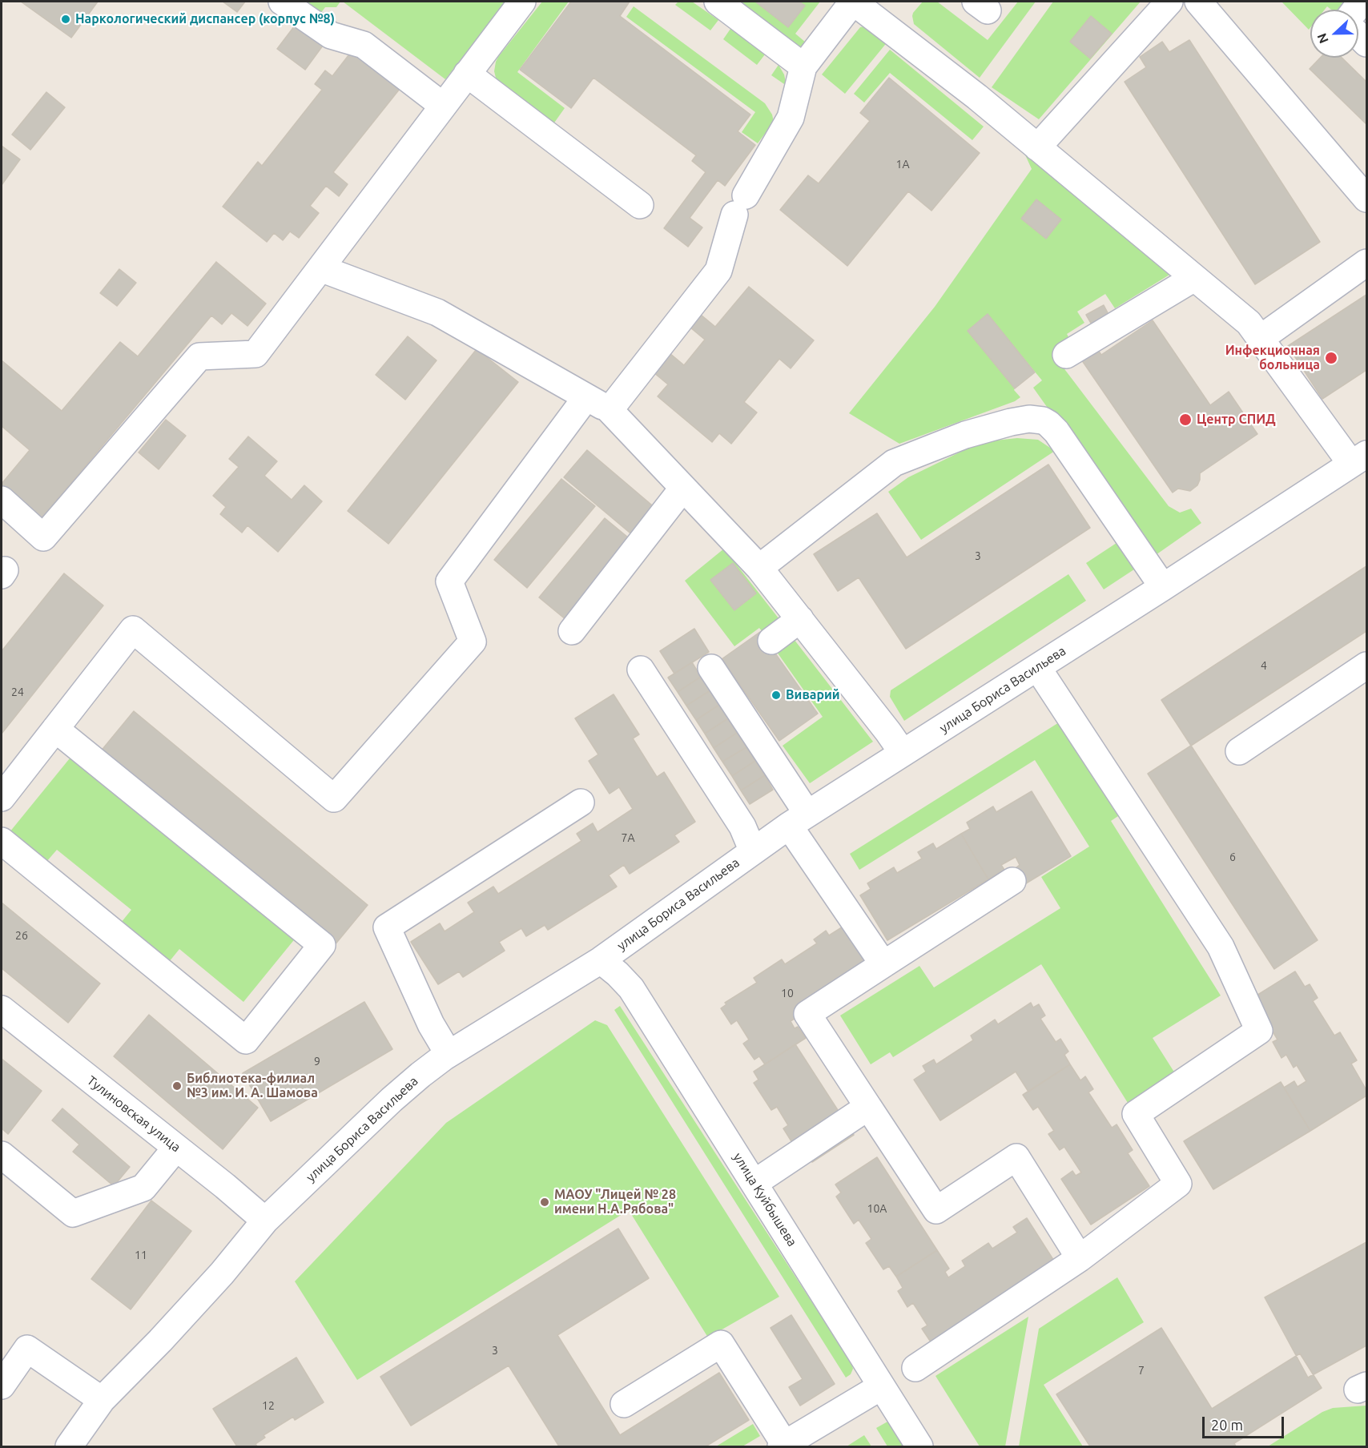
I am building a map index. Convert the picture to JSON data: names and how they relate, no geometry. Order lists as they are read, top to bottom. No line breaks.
{"streets":{"street":["улица Бориса Васильева","Тулиновская улица","улица Куйбышева"]},"crossings":[["улица Бориса Васильева","Тулиновская улица"],["улица Бориса Васильева","улица Куйбышева"]],"places":["Наркологический диспансер (корпус №8)","Инфекционная больница","Центр СПИД","Виварий","Библиотека-филиал №3 им. И. А. Шамова","МАОУ \"Лицей № 28 имени Н.А.Рябова\""],"house_numbers":["1А","3","4","24","7А","6","26","10","9","10А","11","3","7","12"],"scale_bar":"20 m","north":"left"}
